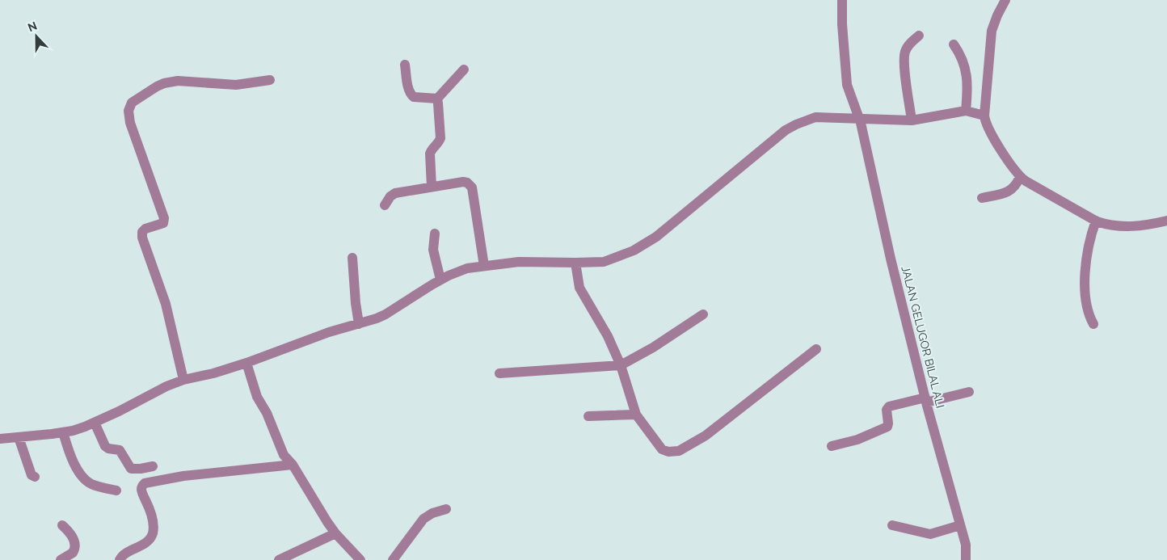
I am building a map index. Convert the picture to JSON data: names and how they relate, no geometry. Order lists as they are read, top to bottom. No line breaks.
{"streets":{"street":["JALAN GELUGOR BILAL ALI"]},"north":"top"}
